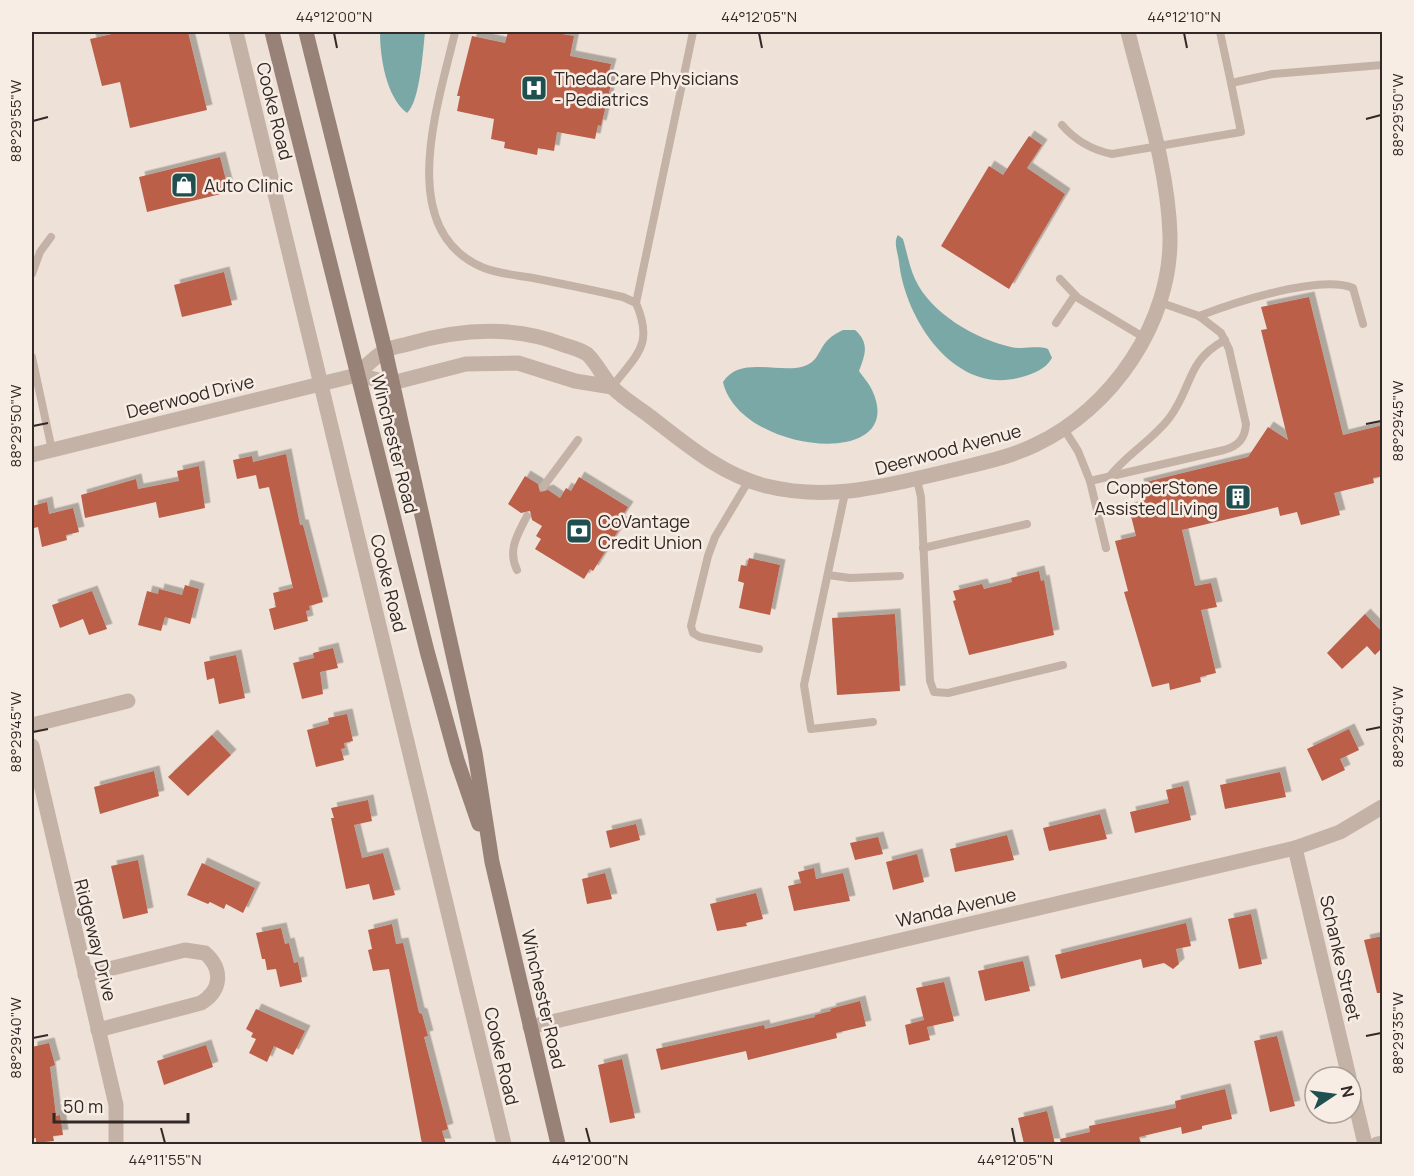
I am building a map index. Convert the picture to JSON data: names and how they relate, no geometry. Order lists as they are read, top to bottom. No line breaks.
{"streets":{"main road":["Winchester Road"],"street":["Cooke Road","Deerwood Drive","Deerwood Avenue","Wanda Avenue","Ridgeway Drive","Schanke Street"]},"crossings":[["Cooke Road","Deerwood Drive"],["Deerwood Drive","Winchester Road"],["Deerwood Drive","Deerwood Avenue"],["Winchester Road","Deerwood Avenue"],["Winchester Road","Wanda Avenue"],["Wanda Avenue","Schanke Street"]],"places":{"hospital":["ThedaCare Physicians - Pediatrics"],"shop":["Auto Clinic"],"building":["CopperStone Assisted Living"],"bank":["CoVantage Credit Union"]},"scale_bar":"50 m","north":"right","coordinates":["44°12'00\"N","44°12'05\"N","44°12'10\"N","88°29'50\"W","88°29'55\"W","88°29'45\"W","88°29'40\"W","88°29'35\"W","44°11'55\"N"]}
